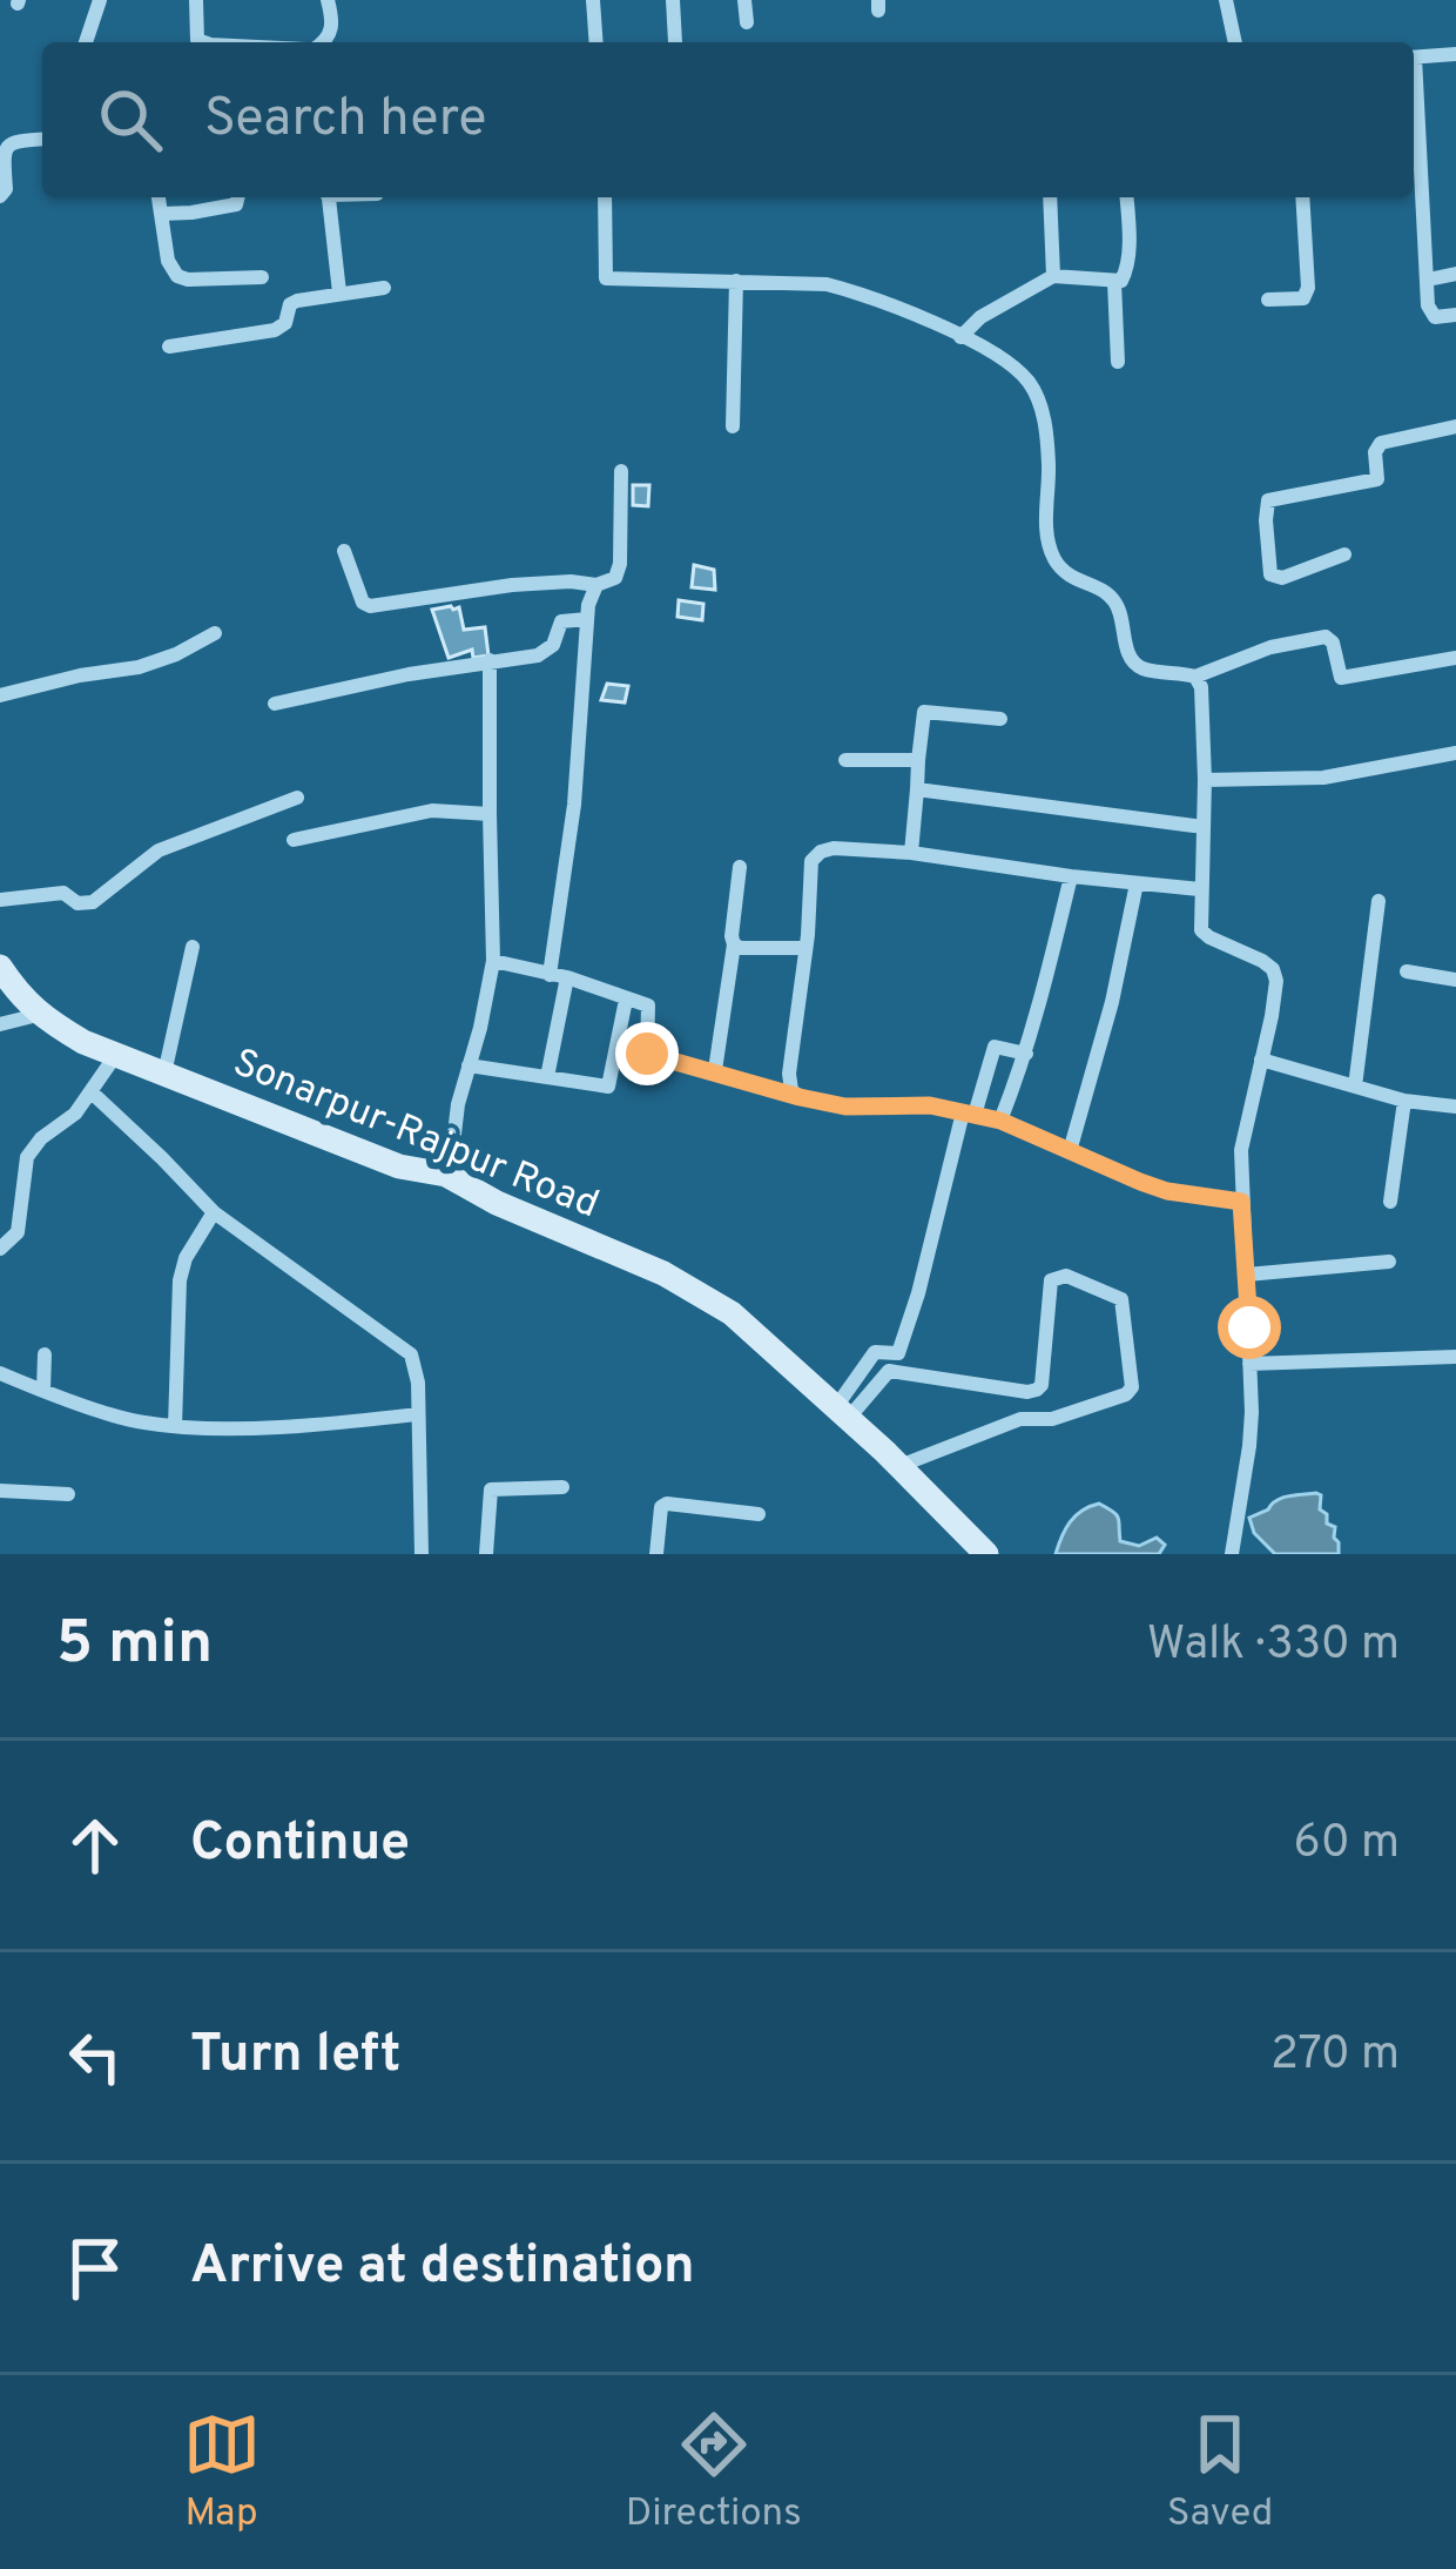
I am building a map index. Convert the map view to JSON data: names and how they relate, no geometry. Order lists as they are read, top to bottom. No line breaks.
{"streets":{"main road":["Sonarpur-Rajpur Road"]},"page":{"search":"Search here","heading":["5 min","Walk · 330 m"],"list":[["Continue","60 m"],["Turn left","270 m"],"Arrive at destination"],"nav":["Map","Directions","Saved"]}}
